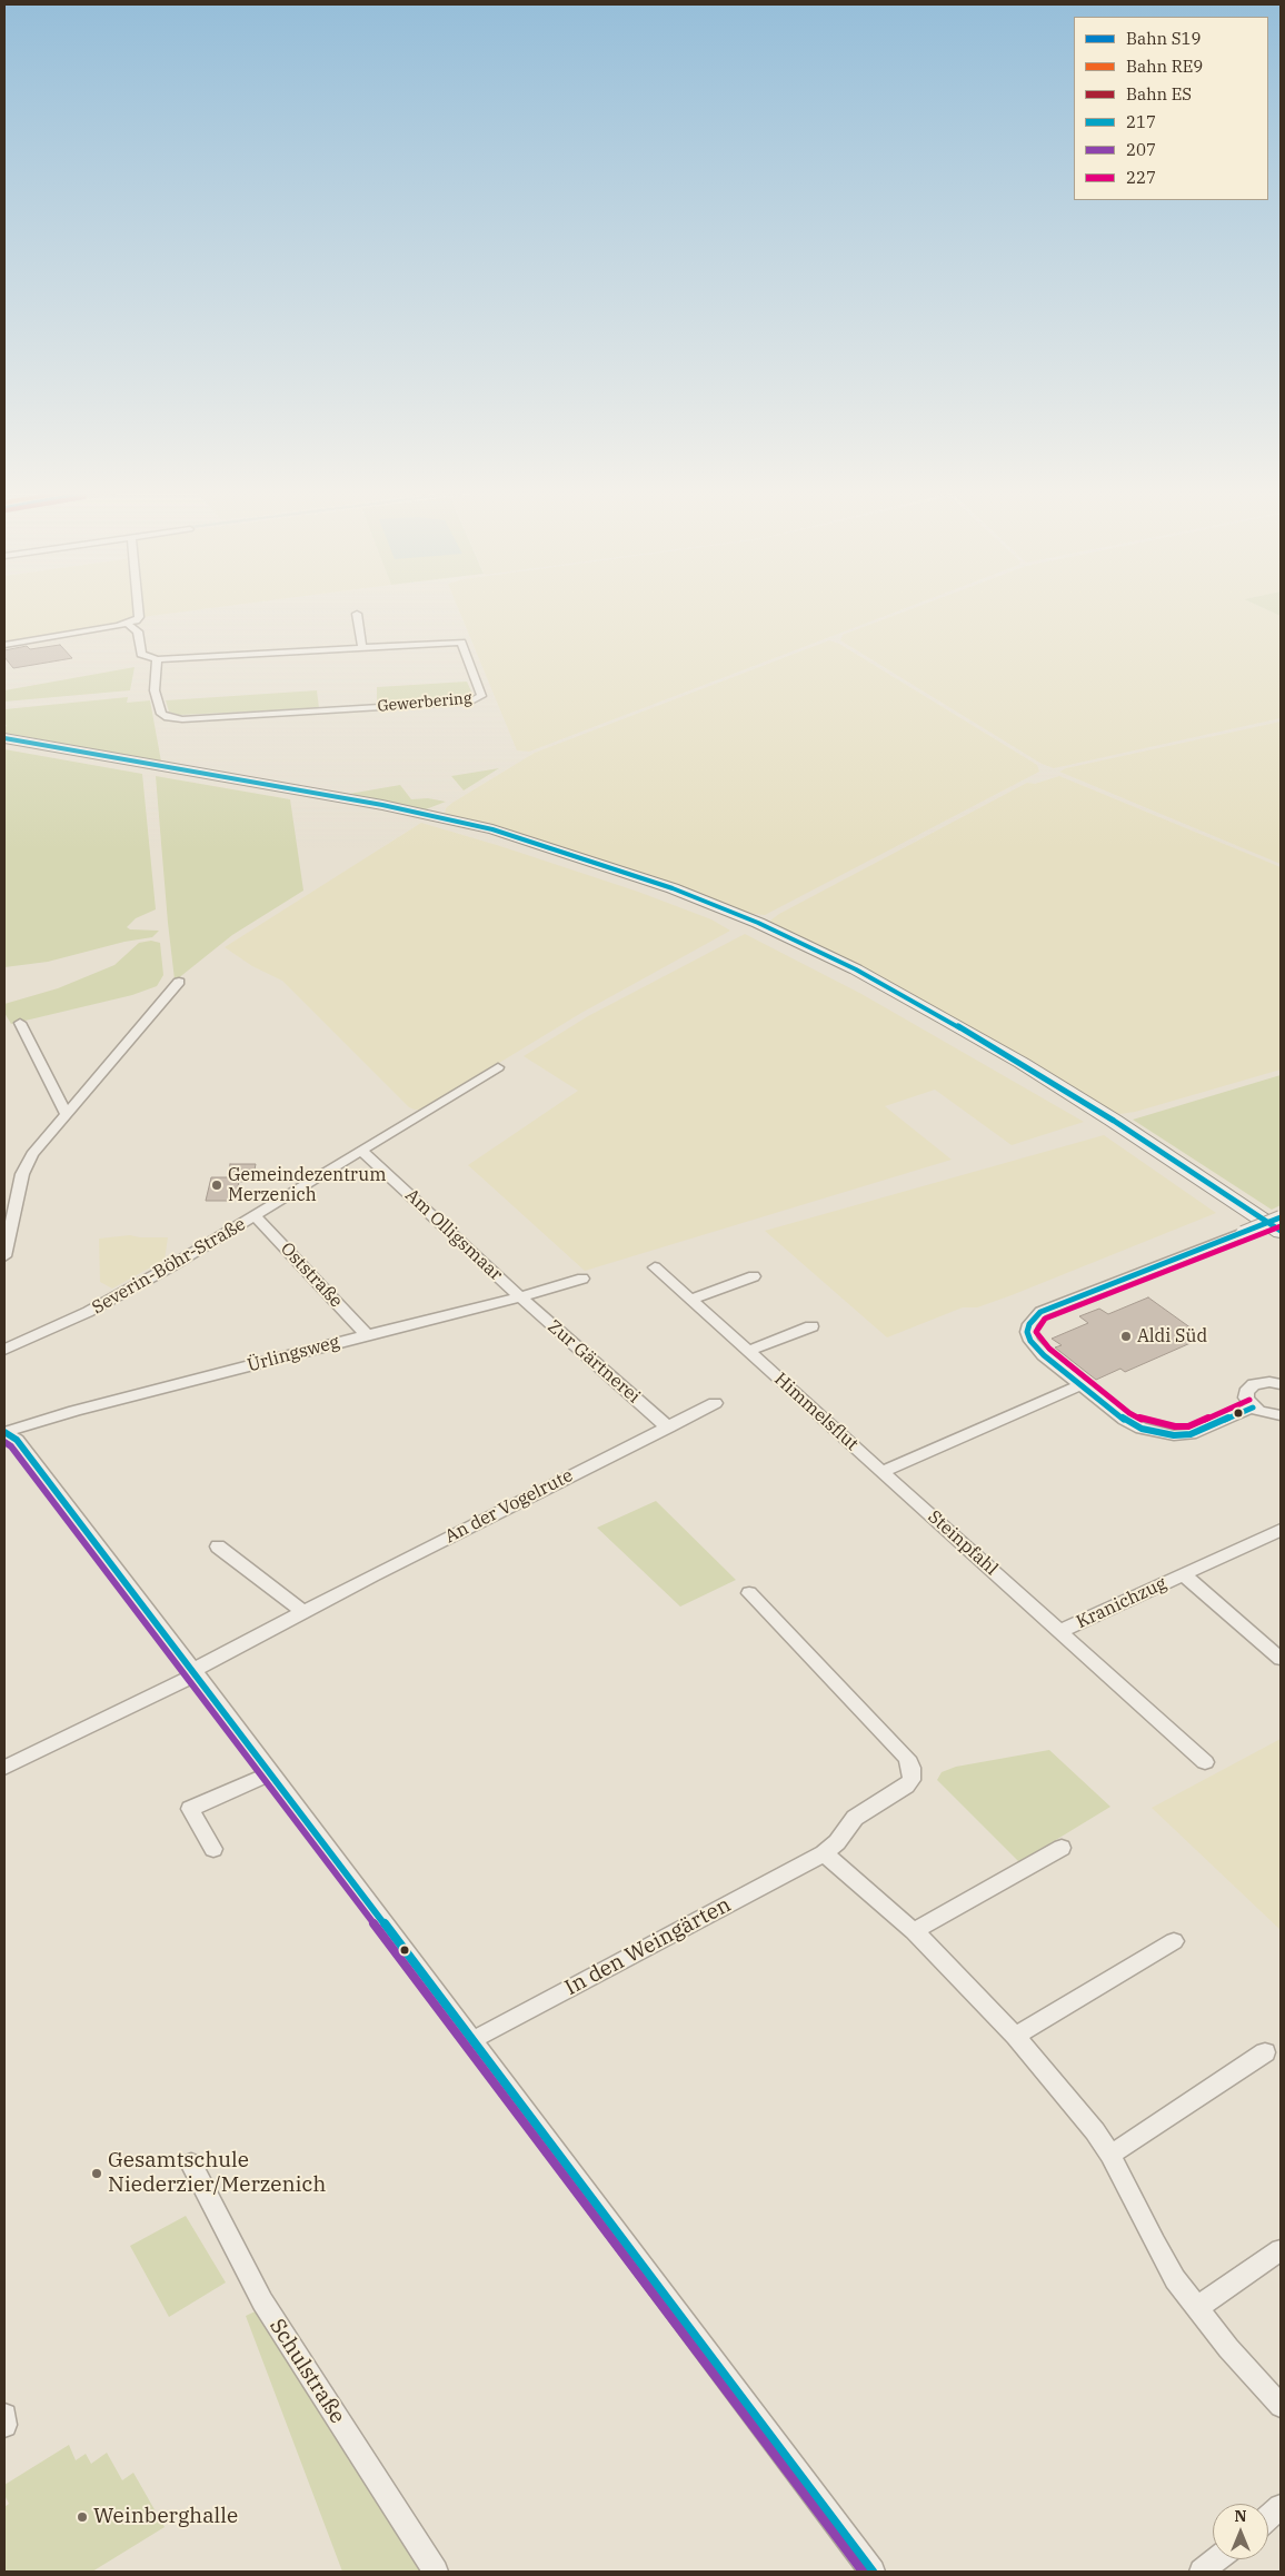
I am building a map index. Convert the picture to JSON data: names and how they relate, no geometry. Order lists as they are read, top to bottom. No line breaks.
{"streets":{"street":["Gewerbering","Am Olligsmaar","Severin-Böhr-Straße","Oststraße","Ürlingsweg","Zur Gärtnerei","Himmelsflut","An der Vogelrute","Steinpfahl","Kranichzug","In den Weingärten","Schulstraße"]},"crossings":[["Am Olligsmaar","Severin-Böhr-Straße"],["Am Olligsmaar","Ürlingsweg"],["Am Olligsmaar","Zur Gärtnerei"],["Severin-Böhr-Straße","Oststraße"],["Oststraße","Ürlingsweg"],["Ürlingsweg","Zur Gärtnerei"],["Zur Gärtnerei","An der Vogelrute"],["Himmelsflut","Steinpfahl"],["Steinpfahl","Kranichzug"]],"places":["Gemeindezentrum Merzenich","Aldi Süd","Gesamtschule Niederzier/Merzenich","Weinberghalle"],"lines":["transit line 217","transit line 227","transit line 207"],"legend":["Bahn S19","Bahn RE9","Bahn ES","217","207","227"],"north":"top"}
